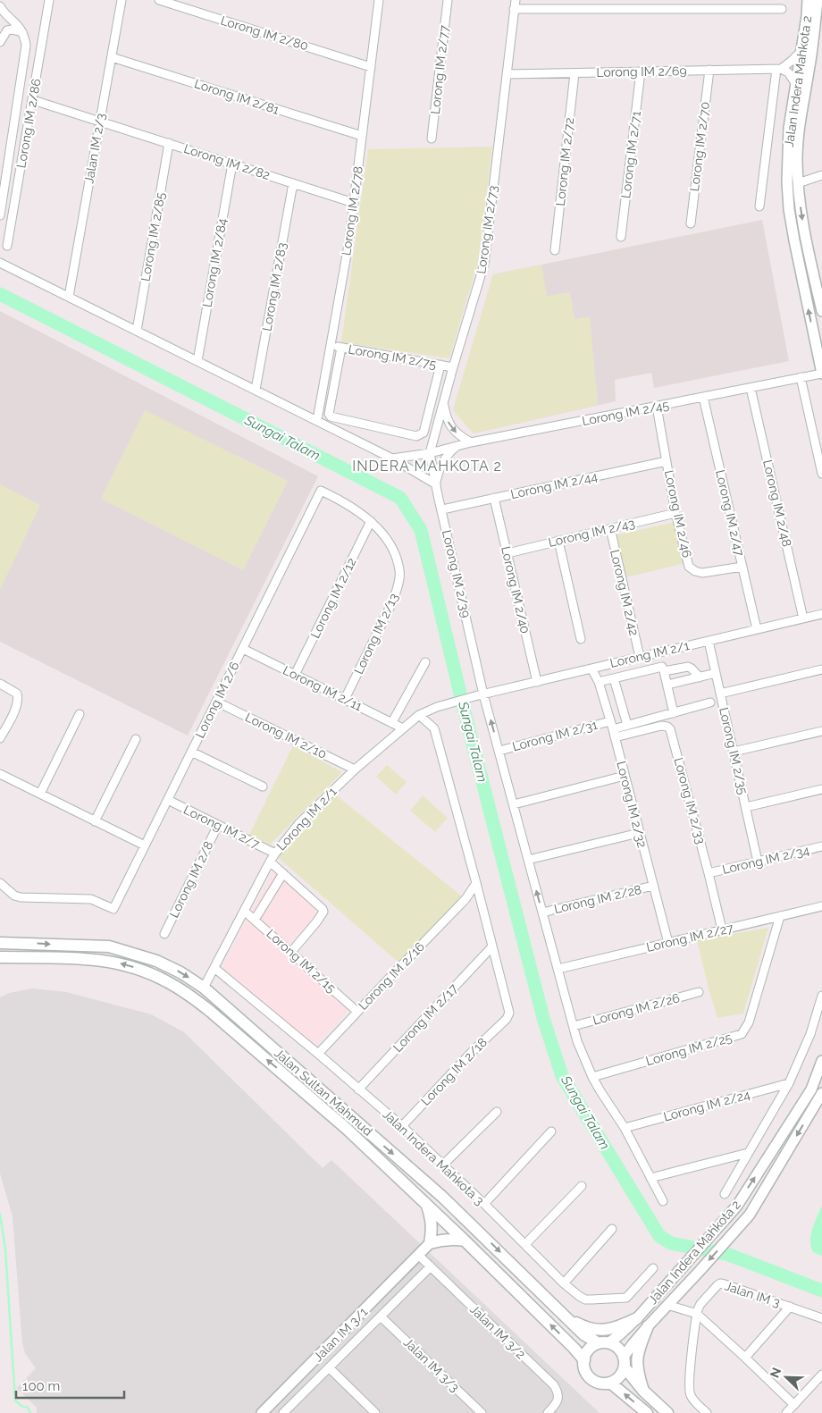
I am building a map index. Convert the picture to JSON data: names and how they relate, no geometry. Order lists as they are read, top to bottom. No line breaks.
{"streets":{"main road":["Jalan Sultan Mahmud"],"street":["Lorong IM 2/80","Lorong IM 2/77","Lorong IM 2/69","Jalan Indera Mahkota 2","Lorong IM 2/81","Lorong IM 2/86","Lorong IM 2/70","Jalan IM 2/3","Lorong IM 2/71","Lorong IM 2/82","Lorong IM 2/72","Lorong IM 2/78","Lorong IM 2/73","Lorong IM 2/85","Lorong IM 2/84","Lorong IM 2/83","Lorong IM 2/75","Lorong IM 2/45","Lorong IM 2/44","Lorong IM 2/48","Lorong IM 2/47","Lorong IM 2/46","Lorong IM 2/43","Lorong IM 2/39","Lorong IM 2/40","Lorong IM 2/42","Lorong IM 2/12","Lorong IM 2/13","Lorong IM 2/1","Lorong IM 2/11","Lorong IM 2/6","Lorong IM 2/10","Lorong IM 2/31","Lorong IM 2/35","Lorong IM 2/33","Lorong IM 2/32","Lorong IM 2/7","Lorong IM 2/34","Lorong IM 2/8","Lorong IM 2/28","Lorong IM 2/27","Lorong IM 2/15","Lorong IM 2/16","Lorong IM 2/26","Lorong IM 2/17","Lorong IM 2/25","Lorong IM 2/18","Lorong IM 2/24","Jalan Indera Mahkota 3","Jalan IM 3","Jalan IM 3/2","Jalan IM 3/1","Jalan IM 3/3"]},"crossings":[["Lorong IM 2/80","Lorong IM 2/78"],["Lorong IM 2/69","Lorong IM 2/70"],["Lorong IM 2/69","Lorong IM 2/71"],["Lorong IM 2/69","Lorong IM 2/72"],["Lorong IM 2/69","Lorong IM 2/73"],["Jalan Indera Mahkota 2","Lorong IM 2/45"],["Jalan Indera Mahkota 2","Jalan Sultan Mahmud"],["Lorong IM 2/81","Jalan IM 2/3"],["Lorong IM 2/81","Lorong IM 2/78"],["Lorong IM 2/86","Lorong IM 2/82"],["Jalan IM 2/3","Lorong IM 2/82"],["Lorong IM 2/82","Lorong IM 2/78"],["Lorong IM 2/82","Lorong IM 2/85"],["Lorong IM 2/82","Lorong IM 2/84"],["Lorong IM 2/82","Lorong IM 2/83"],["Lorong IM 2/78","Lorong IM 2/75"],["Lorong IM 2/73","Lorong IM 2/75"],["Lorong IM 2/73","Lorong IM 2/45"],["Lorong IM 2/73","Lorong IM 2/39"],["Lorong IM 2/45","Lorong IM 2/48"],["Lorong IM 2/45","Lorong IM 2/47"],["Lorong IM 2/45","Lorong IM 2/46"],["Lorong IM 2/45","Lorong IM 2/39"],["Lorong IM 2/44","Lorong IM 2/46"],["Lorong IM 2/44","Lorong IM 2/39"],["Lorong IM 2/44","Lorong IM 2/40"],["Lorong IM 2/48","Lorong IM 2/1"],["Lorong IM 2/47","Lorong IM 2/46"],["Lorong IM 2/47","Lorong IM 2/1"],["Lorong IM 2/46","Lorong IM 2/43"],["Lorong IM 2/43","Lorong IM 2/40"],["Lorong IM 2/43","Lorong IM 2/42"],["Lorong IM 2/39","Lorong IM 2/1"],["Lorong IM 2/39","Lorong IM 2/31"],["Lorong IM 2/39","Lorong IM 2/28"],["Lorong IM 2/39","Lorong IM 2/27"],["Lorong IM 2/39","Lorong IM 2/26"],["Lorong IM 2/39","Lorong IM 2/25"],["Lorong IM 2/39","Lorong IM 2/24"],["Lorong IM 2/40","Lorong IM 2/1"],["Lorong IM 2/42","Lorong IM 2/1"],["Lorong IM 2/12","Lorong IM 2/13"],["Lorong IM 2/12","Lorong IM 2/11"],["Lorong IM 2/13","Lorong IM 2/11"],["Lorong IM 2/13","Lorong IM 2/6"],["Lorong IM 2/1","Lorong IM 2/11"],["Lorong IM 2/1","Lorong IM 2/10"],["Lorong IM 2/1","Lorong IM 2/35"],["Lorong IM 2/1","Lorong IM 2/32"],["Lorong IM 2/1","Lorong IM 2/7"],["Lorong IM 2/1","Lorong IM 2/15"],["Lorong IM 2/1","Jalan Sultan Mahmud"],["Lorong IM 2/1","Jalan Indera Mahkota 3"],["Lorong IM 2/11","Lorong IM 2/6"],["Lorong IM 2/6","Lorong IM 2/10"],["Lorong IM 2/6","Lorong IM 2/7"],["Lorong IM 2/31","Lorong IM 2/32"],["Lorong IM 2/35","Lorong IM 2/34"],["Lorong IM 2/33","Lorong IM 2/32"],["Lorong IM 2/33","Lorong IM 2/34"],["Lorong IM 2/33","Lorong IM 2/27"],["Lorong IM 2/32","Lorong IM 2/28"],["Lorong IM 2/32","Lorong IM 2/27"],["Lorong IM 2/7","Lorong IM 2/8"],["Lorong IM 2/27","Lorong IM 2/25"],["Lorong IM 2/15","Lorong IM 2/16"],["Lorong IM 2/16","Jalan Indera Mahkota 3"],["Lorong IM 2/17","Lorong IM 2/18"],["Lorong IM 2/17","Jalan Indera Mahkota 3"],["Lorong IM 2/18","Jalan Indera Mahkota 3"],["Jalan IM 3/2","Jalan IM 3/1"]],"districts":["INDERA MAHKOTA 2"],"water":["Sungai Talam"],"scale_bar":"100 m","north":"top left"}
